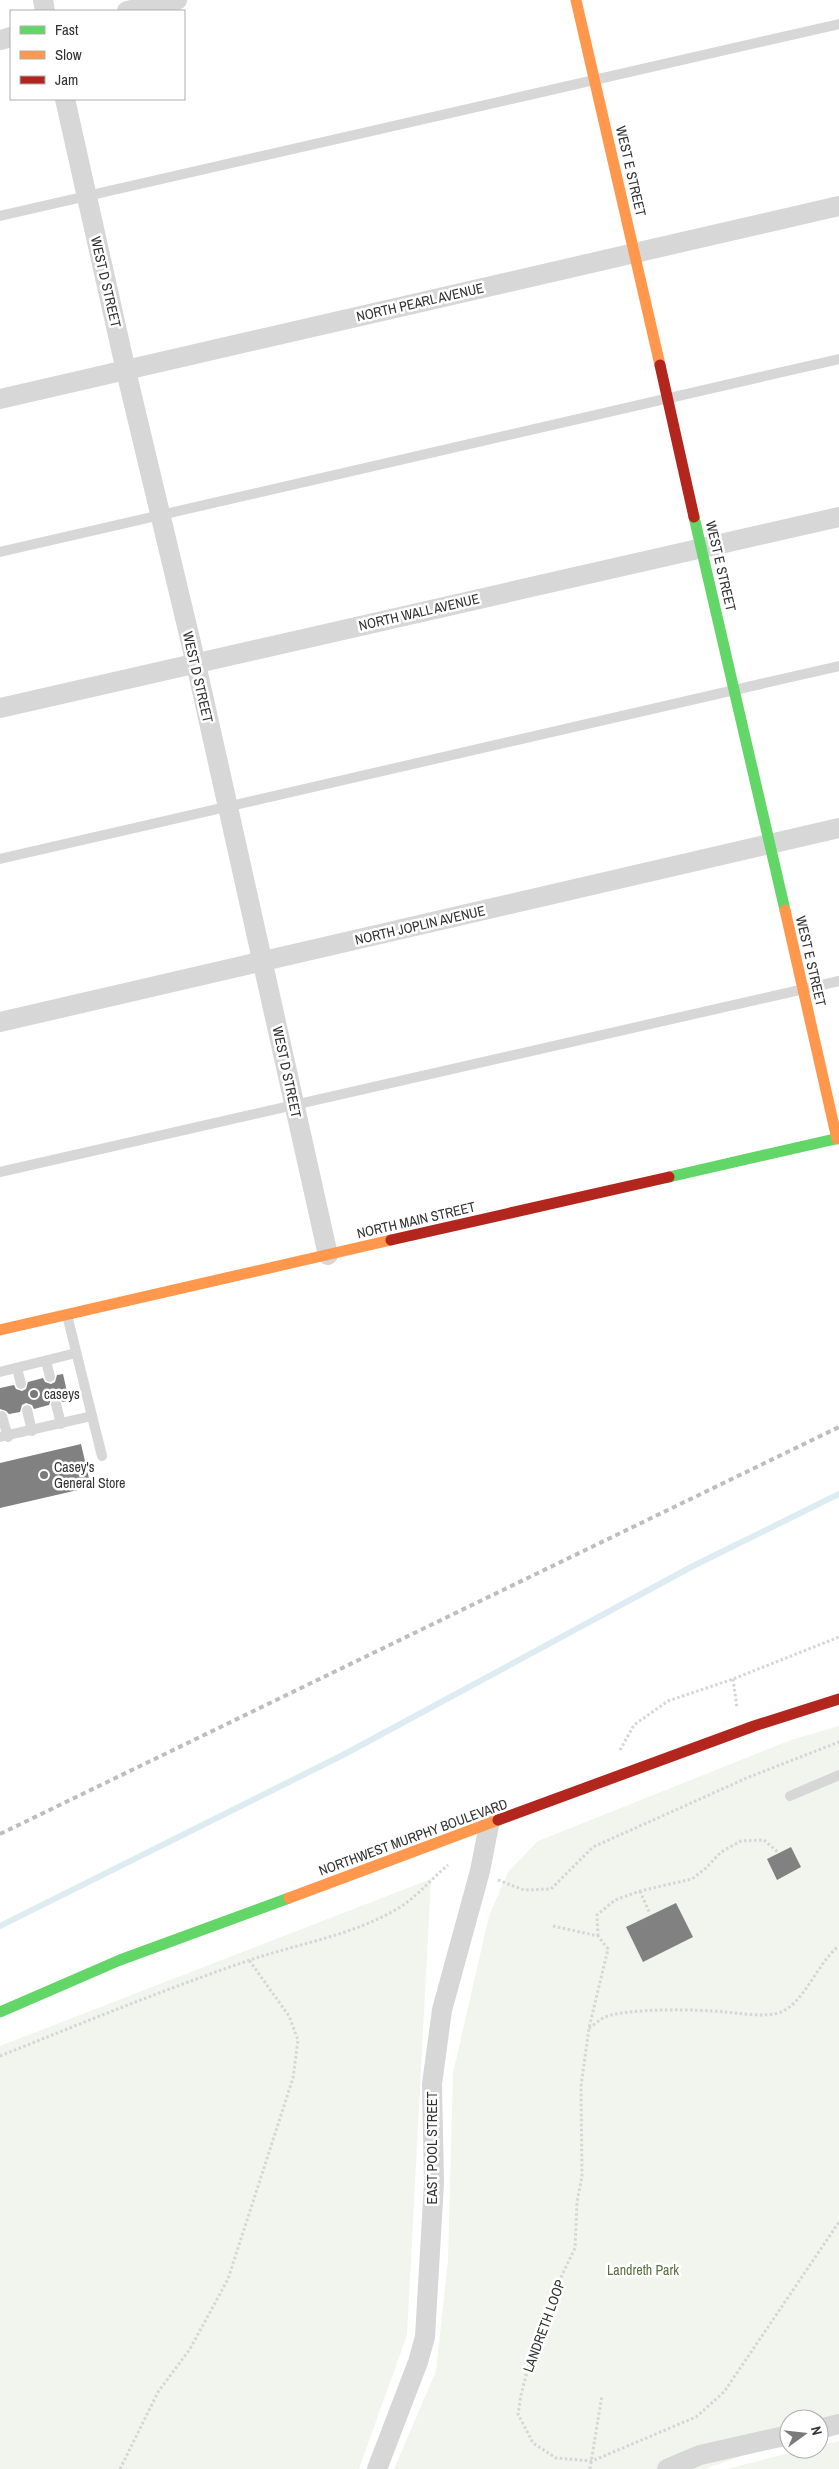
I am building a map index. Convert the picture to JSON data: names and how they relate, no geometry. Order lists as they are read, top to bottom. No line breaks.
{"streets":{"street":["WEST E STREET","WEST D STREET","NORTH PEARL AVENUE","NORTH WALL AVENUE","NORTH JOPLIN AVENUE","NORTH MAIN STREET","NORTHWEST MURPHY BOULEVARD","EAST POOL STREET"],"path":["LANDRETH LOOP"]},"crossings":[["WEST E STREET","NORTH PEARL AVENUE"],["WEST E STREET","NORTH WALL AVENUE"],["WEST E STREET","NORTH JOPLIN AVENUE"],["WEST E STREET","NORTH MAIN STREET"],["WEST D STREET","NORTH PEARL AVENUE"],["WEST D STREET","NORTH WALL AVENUE"],["WEST D STREET","NORTH JOPLIN AVENUE"],["WEST D STREET","NORTH MAIN STREET"],["NORTHWEST MURPHY BOULEVARD","EAST POOL STREET"]],"parks":["Landreth Park"],"places":["caseys","Casey's General Store"],"legend":["Fast","Slow","Jam"],"north":"right"}
